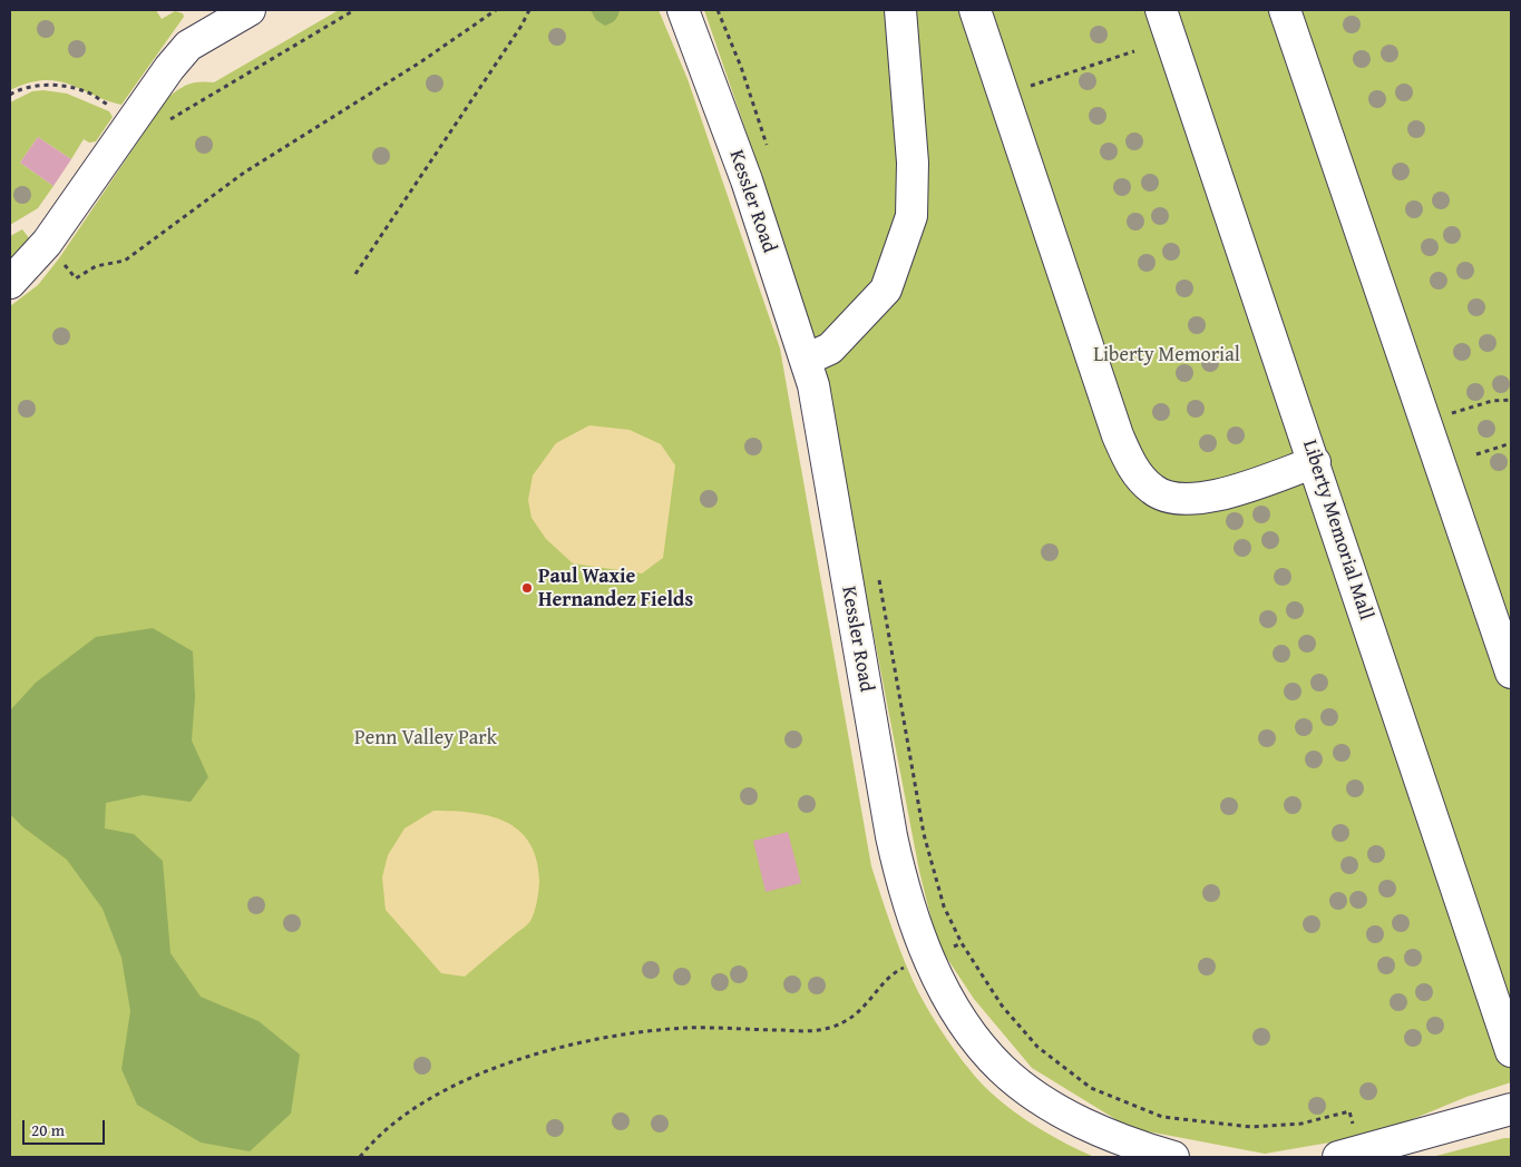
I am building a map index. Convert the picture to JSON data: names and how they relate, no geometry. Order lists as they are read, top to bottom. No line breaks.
{"streets":{"street":["Kessler Road","Liberty Memorial Mall"]},"parks":["Liberty Memorial","Penn Valley Park"],"places":["Paul Waxie Hernandez Fields"],"scale_bar":"20 m"}
